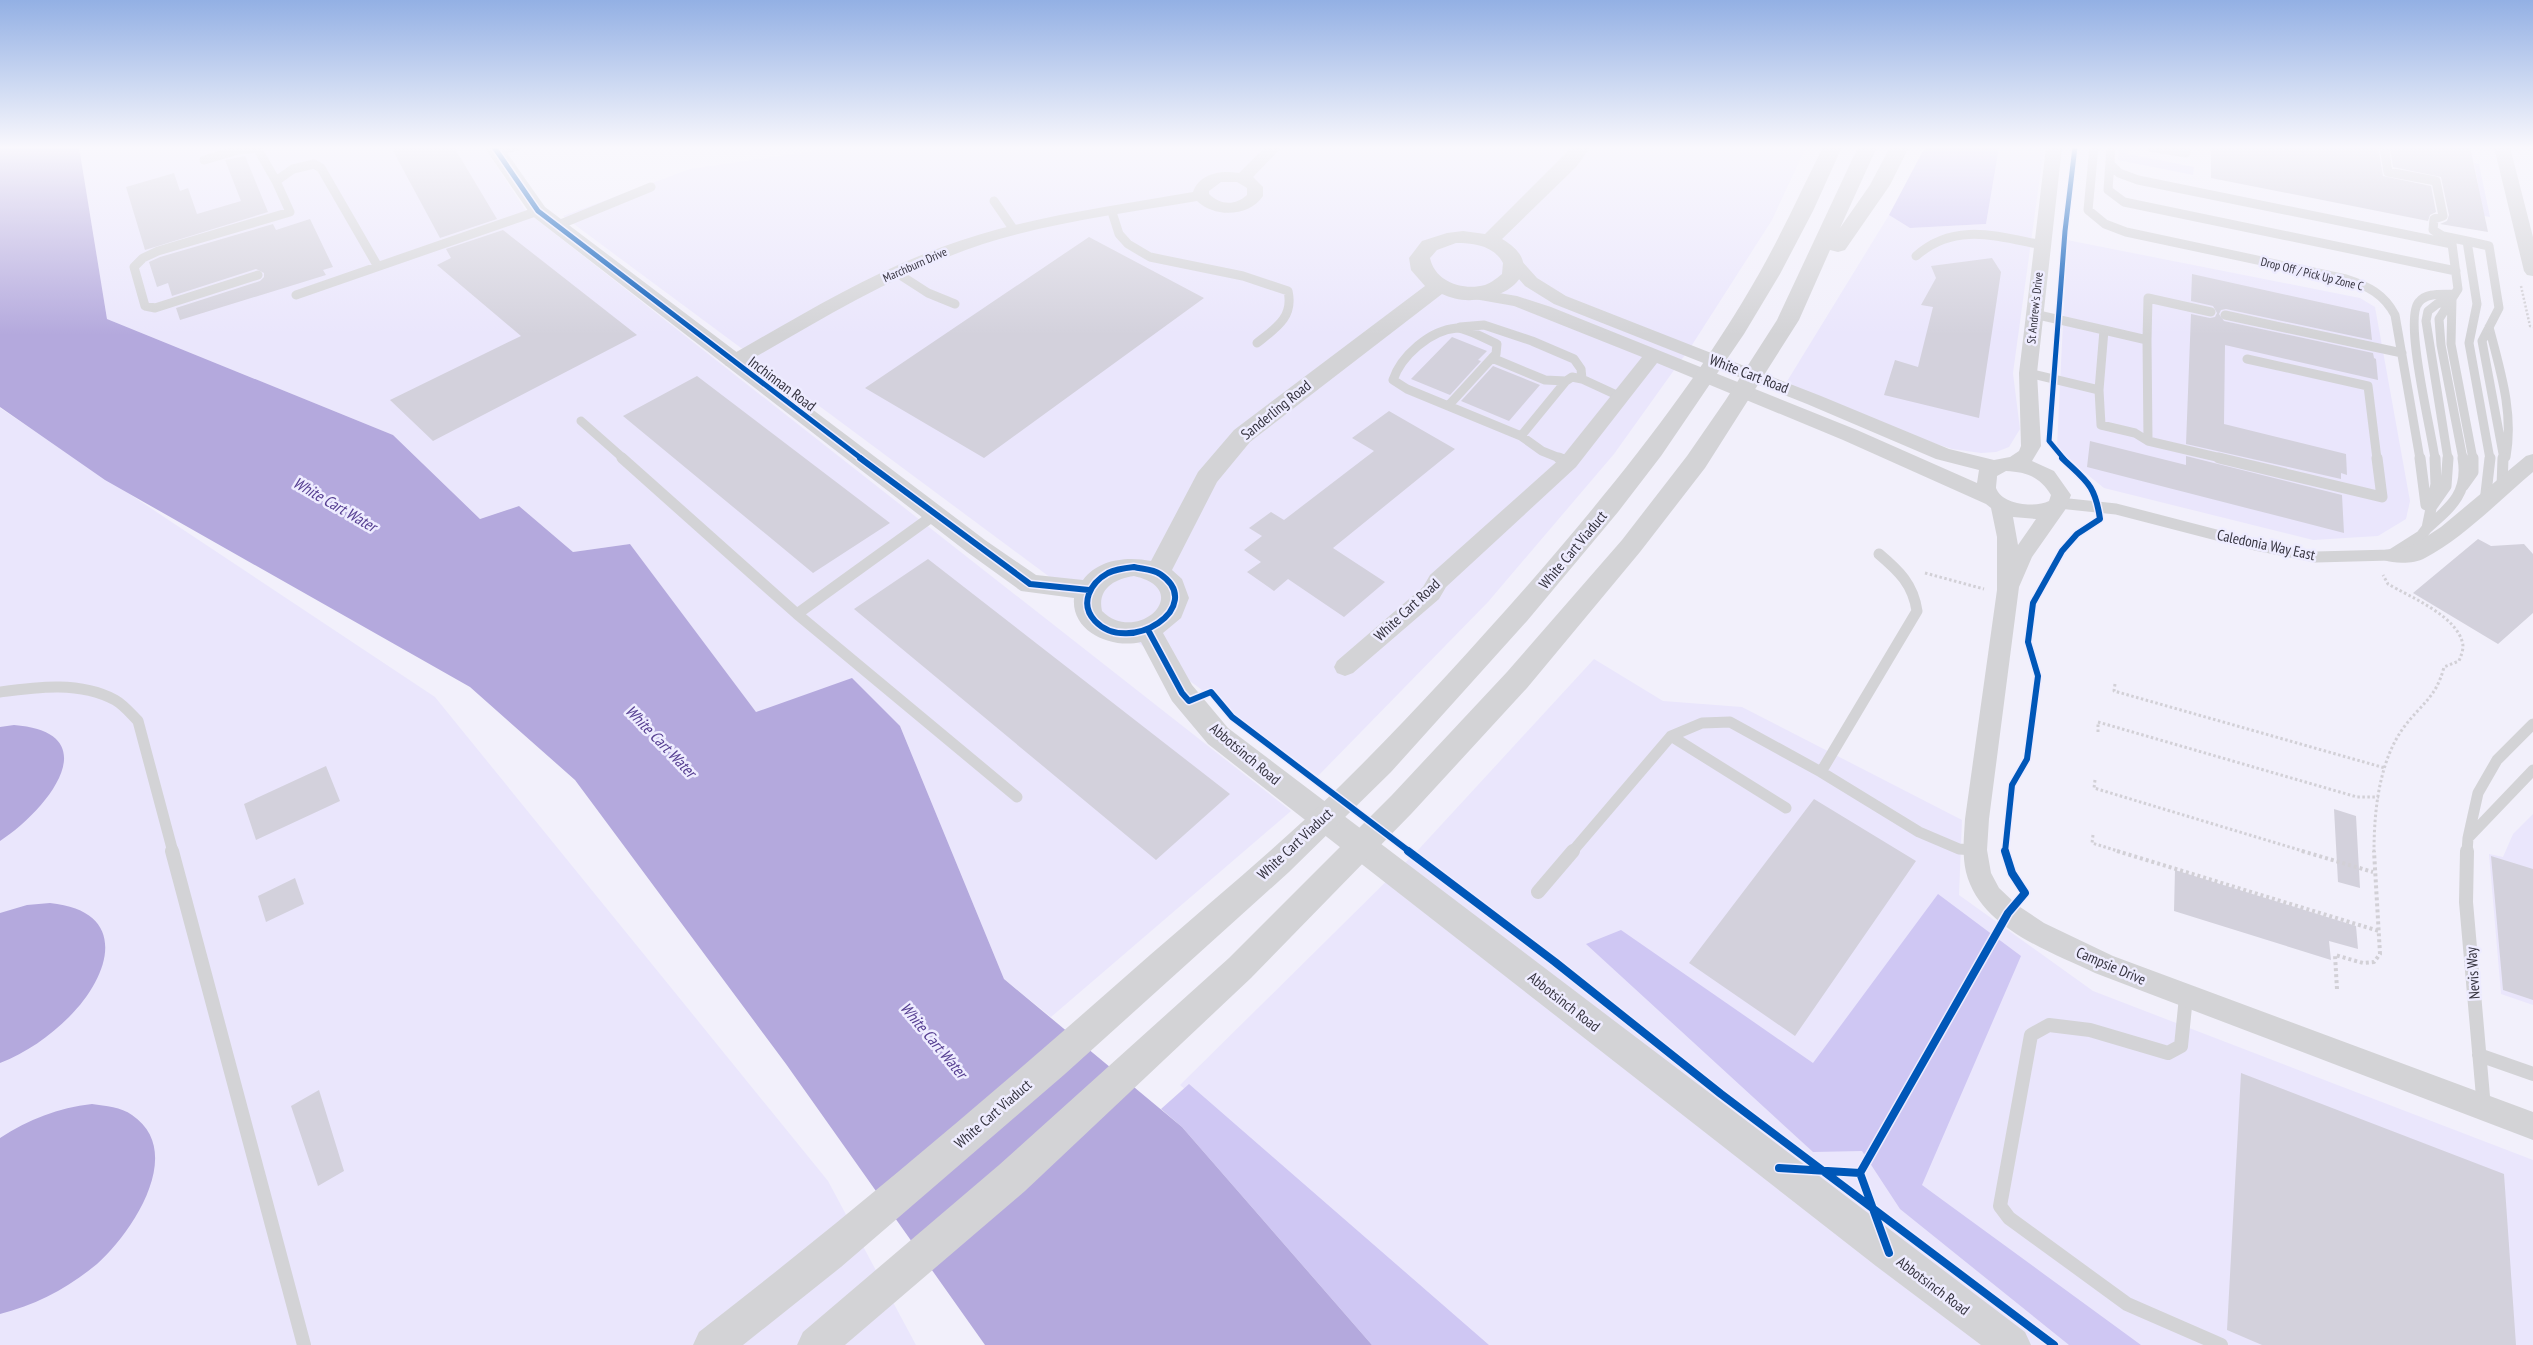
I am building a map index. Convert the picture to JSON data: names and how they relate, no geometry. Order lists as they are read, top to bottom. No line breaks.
{"streets":{"main road":["Inchinnan Road","Sanderling Road","White Cart Viaduct","Abbotsinch Road"],"street":["Marchburn Drive","St Andrew's Drive","White Cart Road","Caledonia Way East","Campsie Drive"],"lane":["Drop Off / Pick Up Zone C","Nevis Way"]},"crossings":[["Marchburn Drive","Inchinnan Road"],["St Andrew's Drive","White Cart Road"],["St Andrew's Drive","Caledonia Way East"],["St Andrew's Drive","Campsie Drive"],["White Cart Road","Sanderling Road"],["White Cart Road","Caledonia Way East"],["White Cart Road","Campsie Drive"],["Inchinnan Road","Sanderling Road"],["Inchinnan Road","Abbotsinch Road"],["Sanderling Road","Abbotsinch Road"],["Caledonia Way East","Campsie Drive"],["Campsie Drive","Nevis Way"]],"water":["White Cart Water"]}
